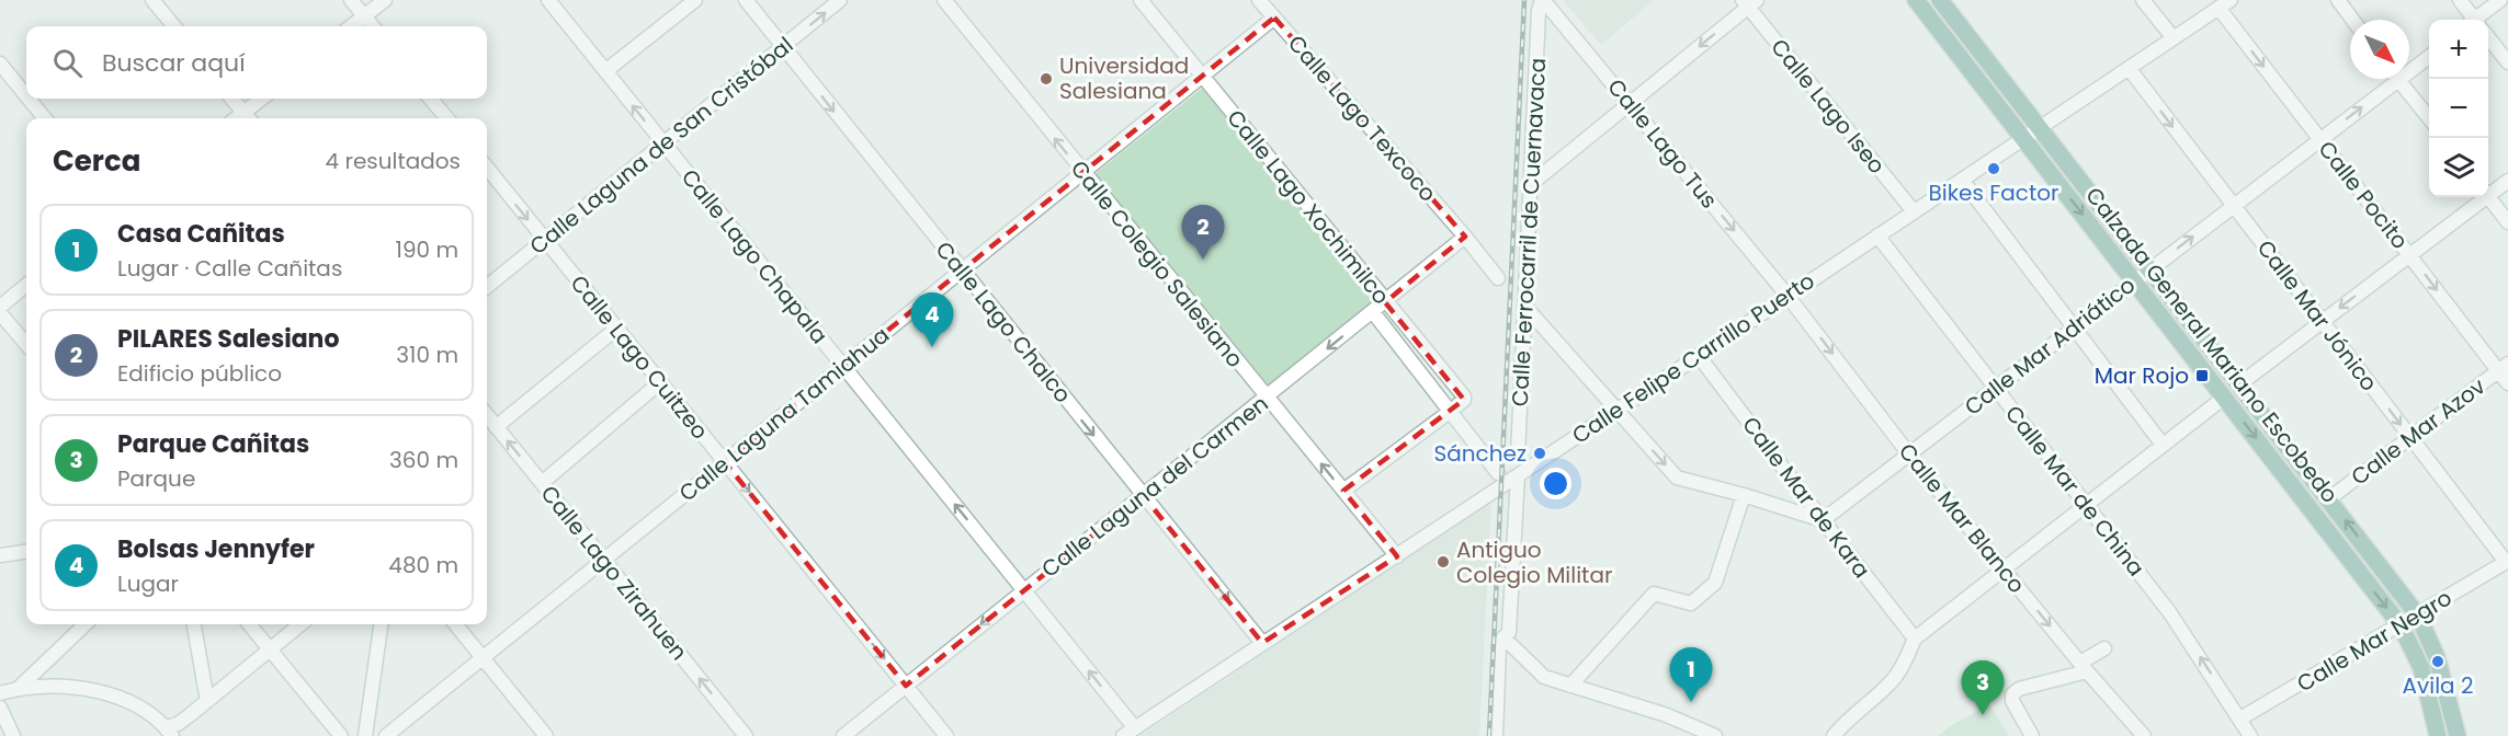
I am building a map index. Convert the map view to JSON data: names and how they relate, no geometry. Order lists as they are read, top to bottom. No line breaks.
{"streets":{"main road":["Calzada General Mariano Escobedo"],"street":["Calle Lago Iseo","Calle Lago Texcoco","Calle Lago Tus","Calle Laguna de San Cristóbal","Calle Pocito","Calle Lago Xochimilco","Calle Ferrocarril de Cuernavaca","Calle Lago Chapala","Calle Colegio Salesiano","Calle Mar Jónico","Calle Lago Chalco","Calle Mar Adriático","Calle Lago Cuitzeo","Calle Felipe Carrillo Puerto","Calle Laguna Tamiahua","Calle Mar Azov","Calle Laguna del Carmen","Calle Mar de China","Calle Mar de Kara","Calle Mar Blanco","Calle Lago Zirahuen","Calle Mar Negro"]},"crossings":[["Calle Lago Iseo","Calle Felipe Carrillo Puerto"],["Calle Lago Texcoco","Calle Laguna Tamiahua"],["Calle Lago Texcoco","Calle Laguna del Carmen"],["Calle Lago Tus","Calle Ferrocarril de Cuernavaca"],["Calle Lago Tus","Calle Felipe Carrillo Puerto"],["Calle Lago Tus","Calle Mar Blanco"],["Calle Laguna de San Cristóbal","Calle Lago Chapala"],["Calle Laguna de San Cristóbal","Calle Lago Chalco"],["Calle Laguna de San Cristóbal","Calle Lago Cuitzeo"],["Calle Pocito","Calle Mar Adriático"],["Calle Pocito","Calle Felipe Carrillo Puerto"],["Calle Pocito","Calle Mar Azov"],["Calle Lago Xochimilco","Calle Laguna Tamiahua"],["Calle Lago Xochimilco","Calle Laguna del Carmen"],["Calle Lago Chapala","Calle Felipe Carrillo Puerto"],["Calle Lago Chapala","Calle Laguna Tamiahua"],["Calle Lago Chapala","Calle Laguna del Carmen"],["Calle Colegio Salesiano","Calle Felipe Carrillo Puerto"],["Calle Colegio Salesiano","Calle Laguna Tamiahua"],["Calle Colegio Salesiano","Calle Laguna del Carmen"],["Calle Mar Jónico","Calle Mar Adriático"],["Calle Mar Jónico","Calle Felipe Carrillo Puerto"],["Calle Mar Jónico","Calle Mar Azov"],["Calle Mar Jónico","Calle Mar Negro"],["Calle Lago Chalco","Calle Felipe Carrillo Puerto"],["Calle Lago Chalco","Calle Laguna Tamiahua"],["Calle Lago Chalco","Calle Laguna del Carmen"],["Calzada General Mariano Escobedo","Calle Mar Adriático"],["Calzada General Mariano Escobedo","Calle Felipe Carrillo Puerto"],["Calzada General Mariano Escobedo","Calle Mar Azov"],["Calzada General Mariano Escobedo","Calle Mar Negro"],["Calle Mar Adriático","Calle Mar de China"],["Calle Mar Adriático","Calle Mar de Kara"],["Calle Mar Adriático","Calle Mar Blanco"],["Calle Lago Cuitzeo","Calle Laguna Tamiahua"],["Calle Lago Cuitzeo","Calle Laguna del Carmen"],["Calle Felipe Carrillo Puerto","Calle Mar de China"],["Calle Felipe Carrillo Puerto","Calle Mar de Kara"],["Calle Felipe Carrillo Puerto","Calle Mar Blanco"],["Calle Laguna Tamiahua","Calle Lago Zirahuen"],["Calle Mar de China","Calle Mar Negro"]],"one_way":["Calle Lago Tus","Calle Pocito","Calle Lago Chapala","Calle Colegio Salesiano","Calle Mar Jónico","Calle Lago Chalco","Calle Lago Cuitzeo","Calle Laguna del Carmen","Calle Mar de China","Calle Mar Blanco","Calle Lago Zirahuen"],"places":{"other":["Universidad Salesiana","Bikes Factor","Sánchez","Antiguo Colegio Militar","Avila 2"],"transit":["Mar Rojo"]},"north":"bottom right","page":{"map_buttons":["+","−"],"search":"Buscar aquí","heading":["Cerca","4 resultados"],"list":[{"mark":"1","name":"Casa Cañitas","note":"Lugar · Calle Cañitas","value":"190 m"},{"mark":"2","name":"PILARES Salesiano","note":"Edificio público","value":"310 m"},{"mark":"3","name":"Parque Cañitas","note":"Parque","value":"360 m"},{"mark":"4","name":"Bolsas Jennyfer","note":"Lugar","value":"480 m"}],"pins":["2","4","1","3"]}}
